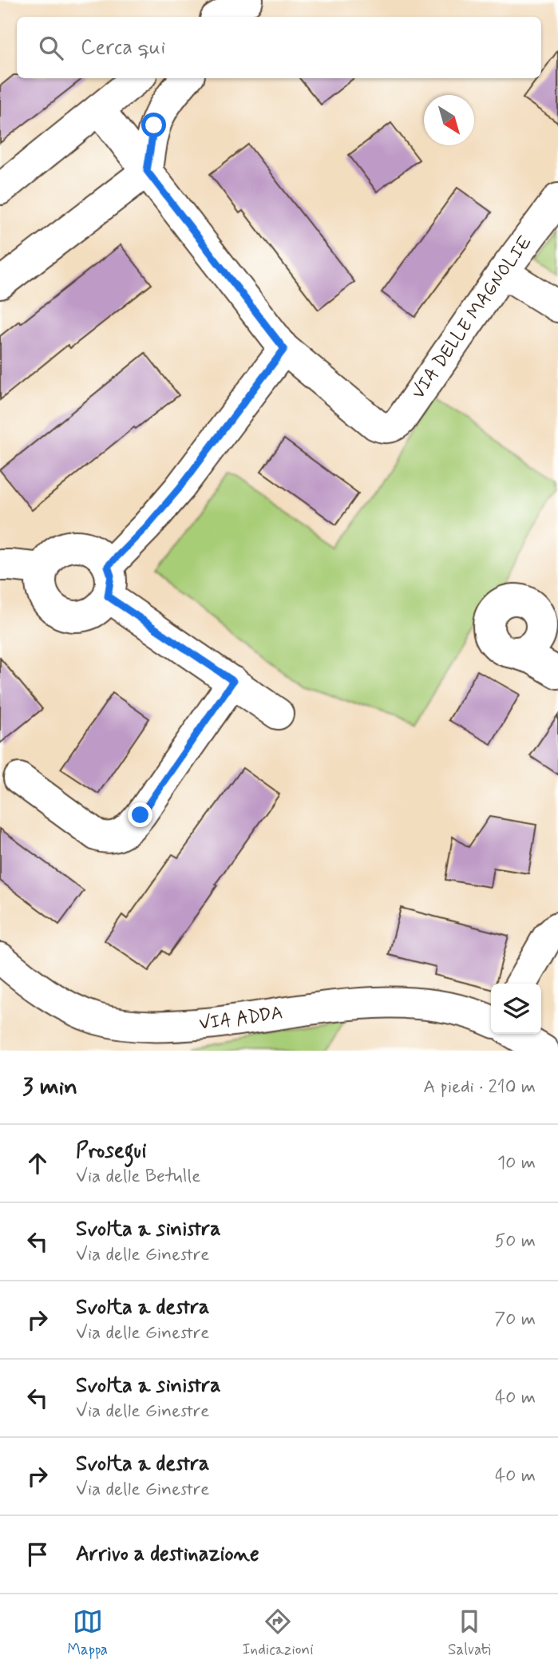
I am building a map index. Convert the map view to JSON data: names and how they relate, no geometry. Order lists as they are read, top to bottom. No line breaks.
{"streets":{"street":["VIA DELLE MAGNOLIE","VIA ADDA"]},"north":"bottom right","page":{"search":"Cerca qui","heading":["3 min","A piedi · 210 m"],"list":[["Prosegui","Via delle Betulle","10 m"],["Svolta a sinistra","Via delle Ginestre","50 m"],["Svolta a destra","Via delle Ginestre","70 m"],["Svolta a sinistra","Via delle Ginestre","40 m"],["Svolta a destra","Via delle Ginestre","40 m"],"Arrivo a destinazione"],"nav":["Mappa","Indicazioni","Salvati"]}}
